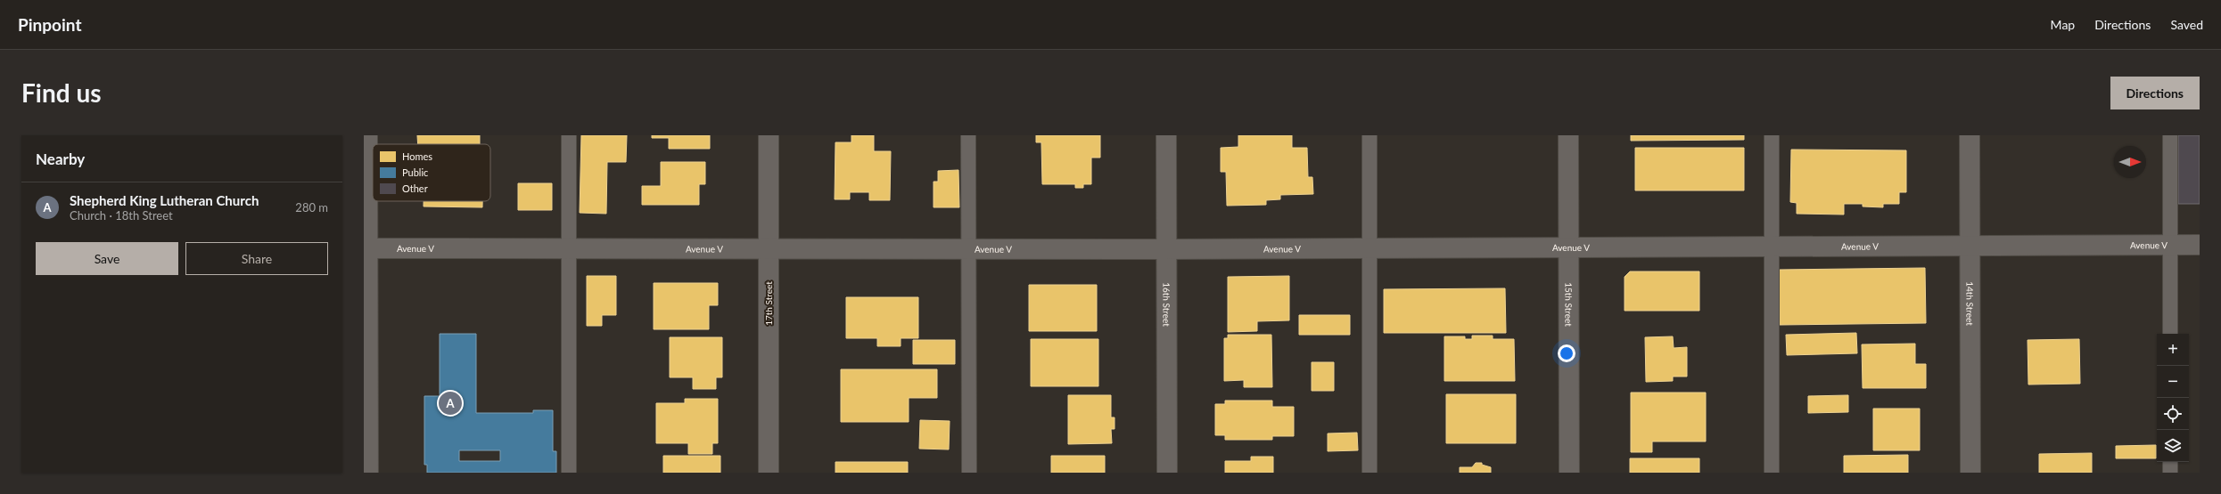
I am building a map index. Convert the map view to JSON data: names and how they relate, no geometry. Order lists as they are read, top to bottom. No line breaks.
{"streets":{"street":["Avenue V","17th Street","15th Street","16th Street","14th Street"]},"crossings":[["Avenue V","17th Street"],["Avenue V","15th Street"],["Avenue V","16th Street"],["Avenue V","14th Street"]],"legend":["Homes","Public","Other"],"north":"right","page":{"header":"Pinpoint","nav":["Map","Directions","Saved"],"buttons":["Directions",["Save","Share"]],"title":"Find us","heading":"Nearby","list":[{"mark":"A","name":"Shepherd King Lutheran Church","note":"Church · 18th Street","value":"280 m"}],"map_buttons":["+","−"],"pins":"A"}}
